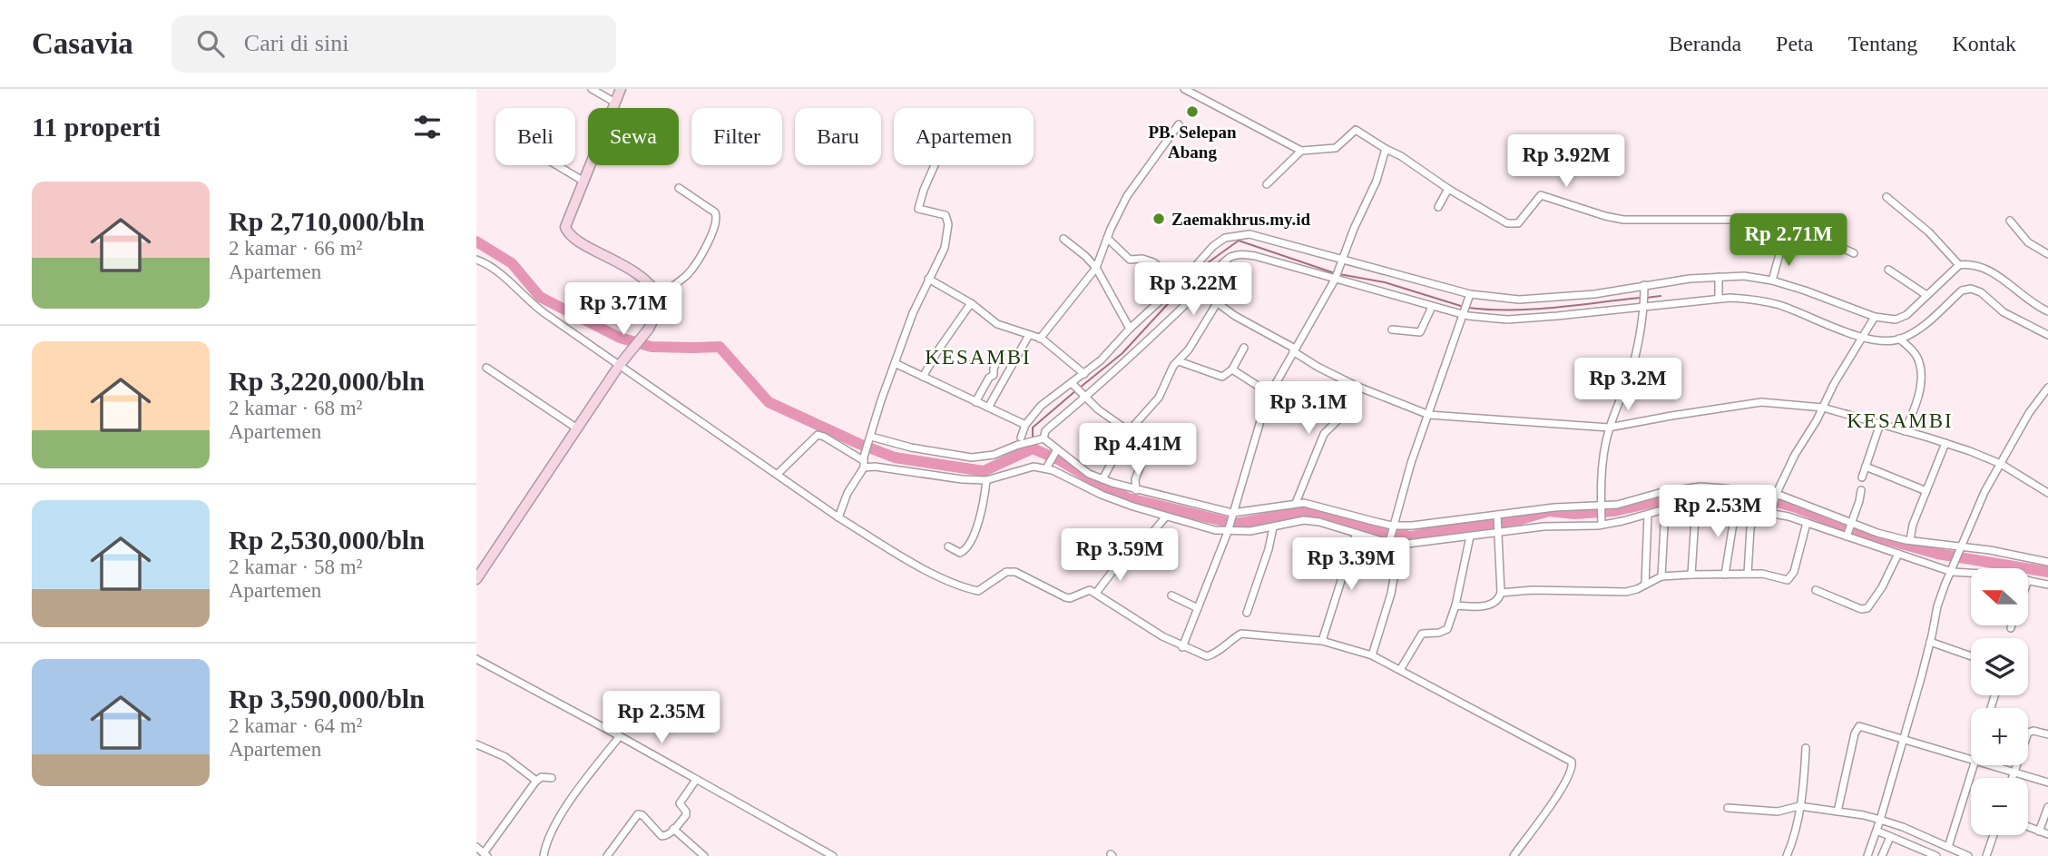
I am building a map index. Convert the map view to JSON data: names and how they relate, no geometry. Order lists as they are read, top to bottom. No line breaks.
{"districts":["KESAMBI","KESAMBI"],"places":["PB. Selepan Abang","Zaemakhrus.my.id"],"north":"left","page":{"header":"Casavia","search":"Cari di sini","nav":["Beranda","Peta","Tentang","Kontak"],"heading":"11 properti","chip":["Beli","Sewa","Filter","Baru","Apartemen"],"price":["Rp 3.92M","Rp 2.71M","Rp 3.22M","Rp 3.71M","Rp 3.2M","Rp 3.1M","Rp 4.41M","Rp 2.53M","Rp 3.59M","Rp 3.39M","Rp 2.35M"],"list":[{"name":"Rp 2,710,000/bln","note":"2 kamar · 66 m² · Apartemen"},{"name":"Rp 3,220,000/bln","note":"2 kamar · 68 m² · Apartemen"},{"name":"Rp 2,530,000/bln","note":"2 kamar · 58 m² · Apartemen"},{"name":"Rp 3,590,000/bln","note":"2 kamar · 64 m² · Apartemen"}],"map_buttons":["+","−"]}}
